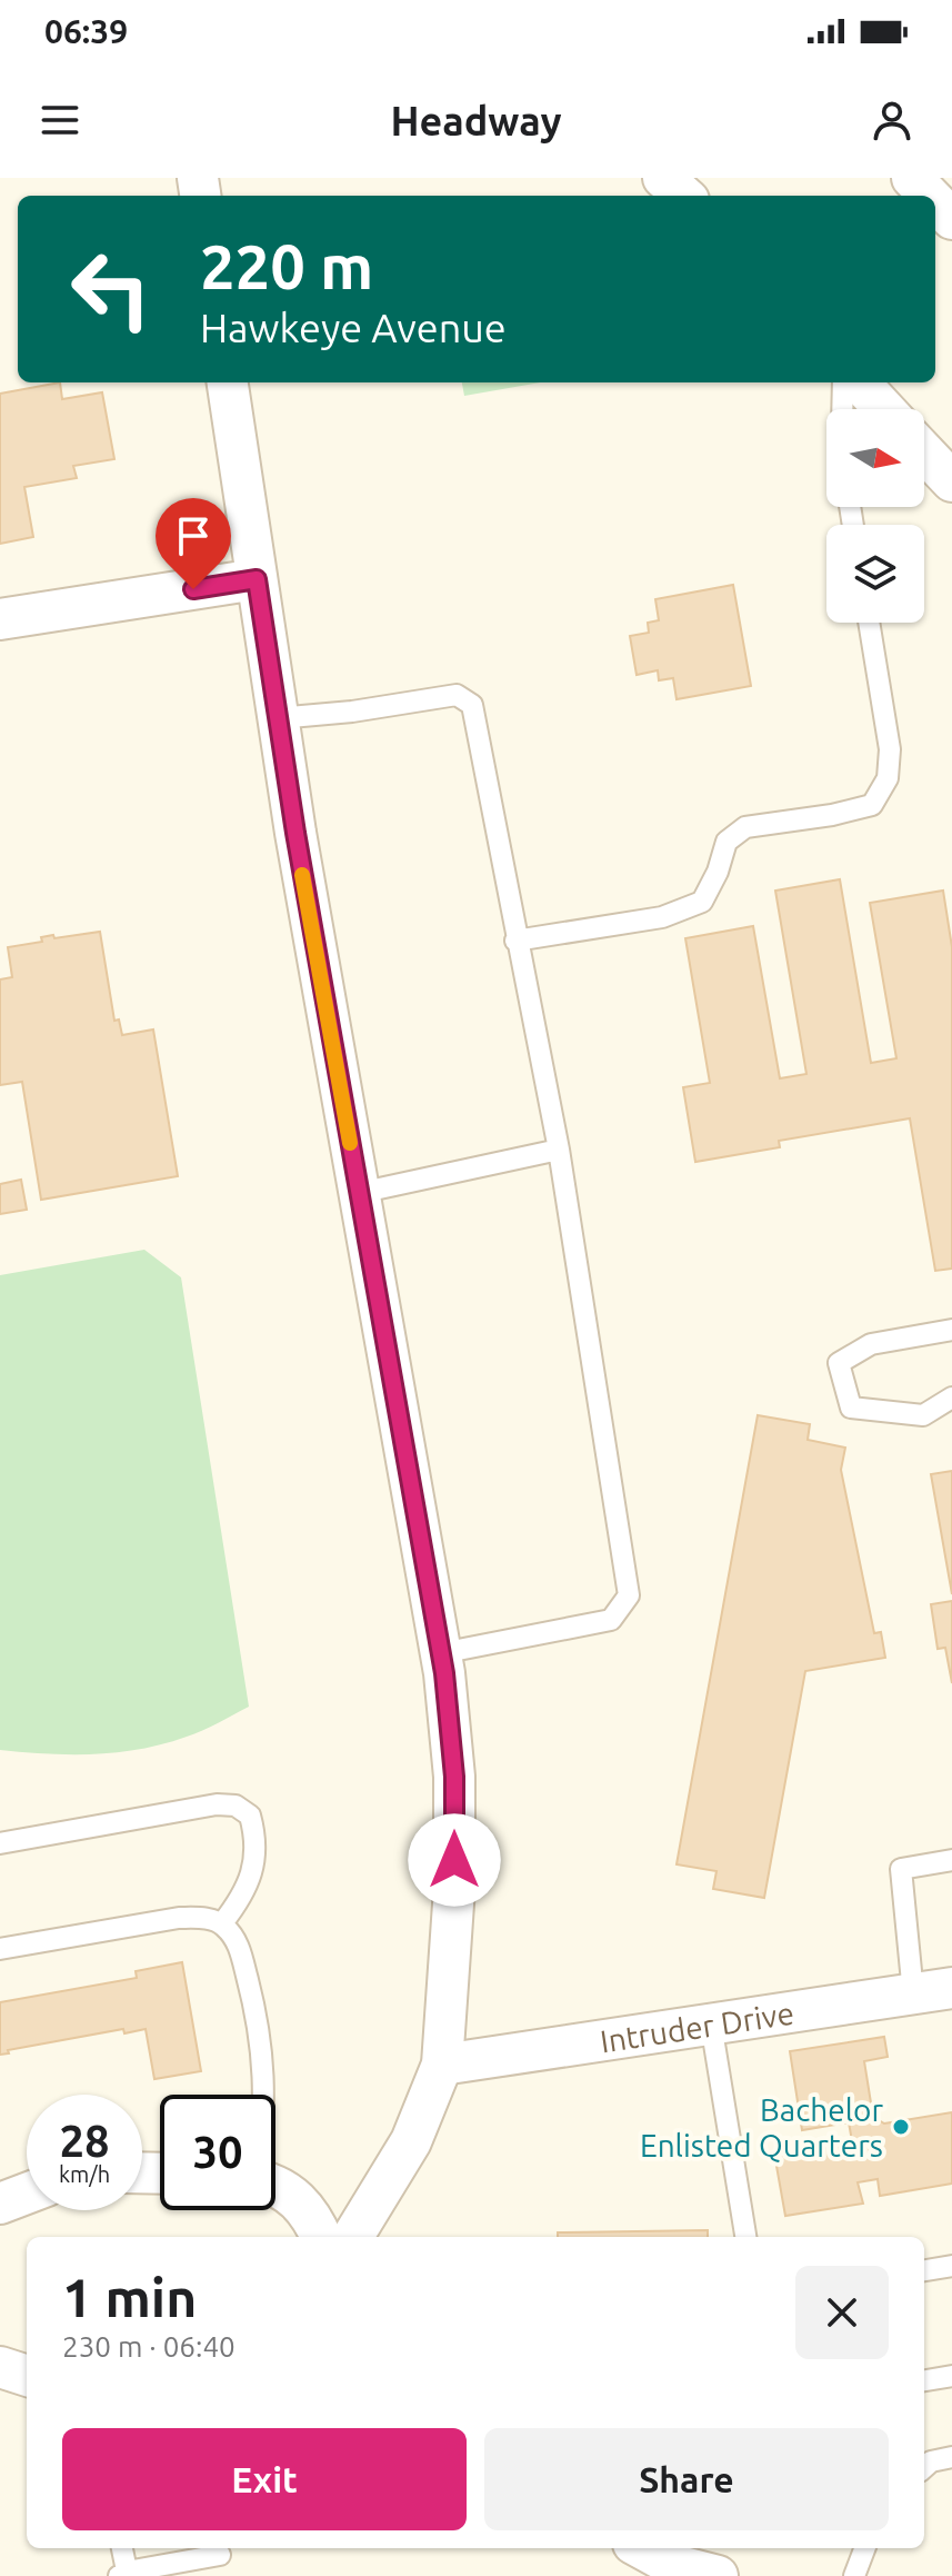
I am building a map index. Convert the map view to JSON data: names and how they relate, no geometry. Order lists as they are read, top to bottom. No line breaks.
{"streets":{"street":["Intruder Drive"]},"places":["Bachelor Enlisted Quarters"],"north":"right","page":{"status":"06:39","header":"Headway","turn":["220 m","Hawkeye Avenue"],"speed":"28 km/h","limit":"30","heading":["1 min","230 m · 06:40"],"buttons":["Exit","Share"]}}
